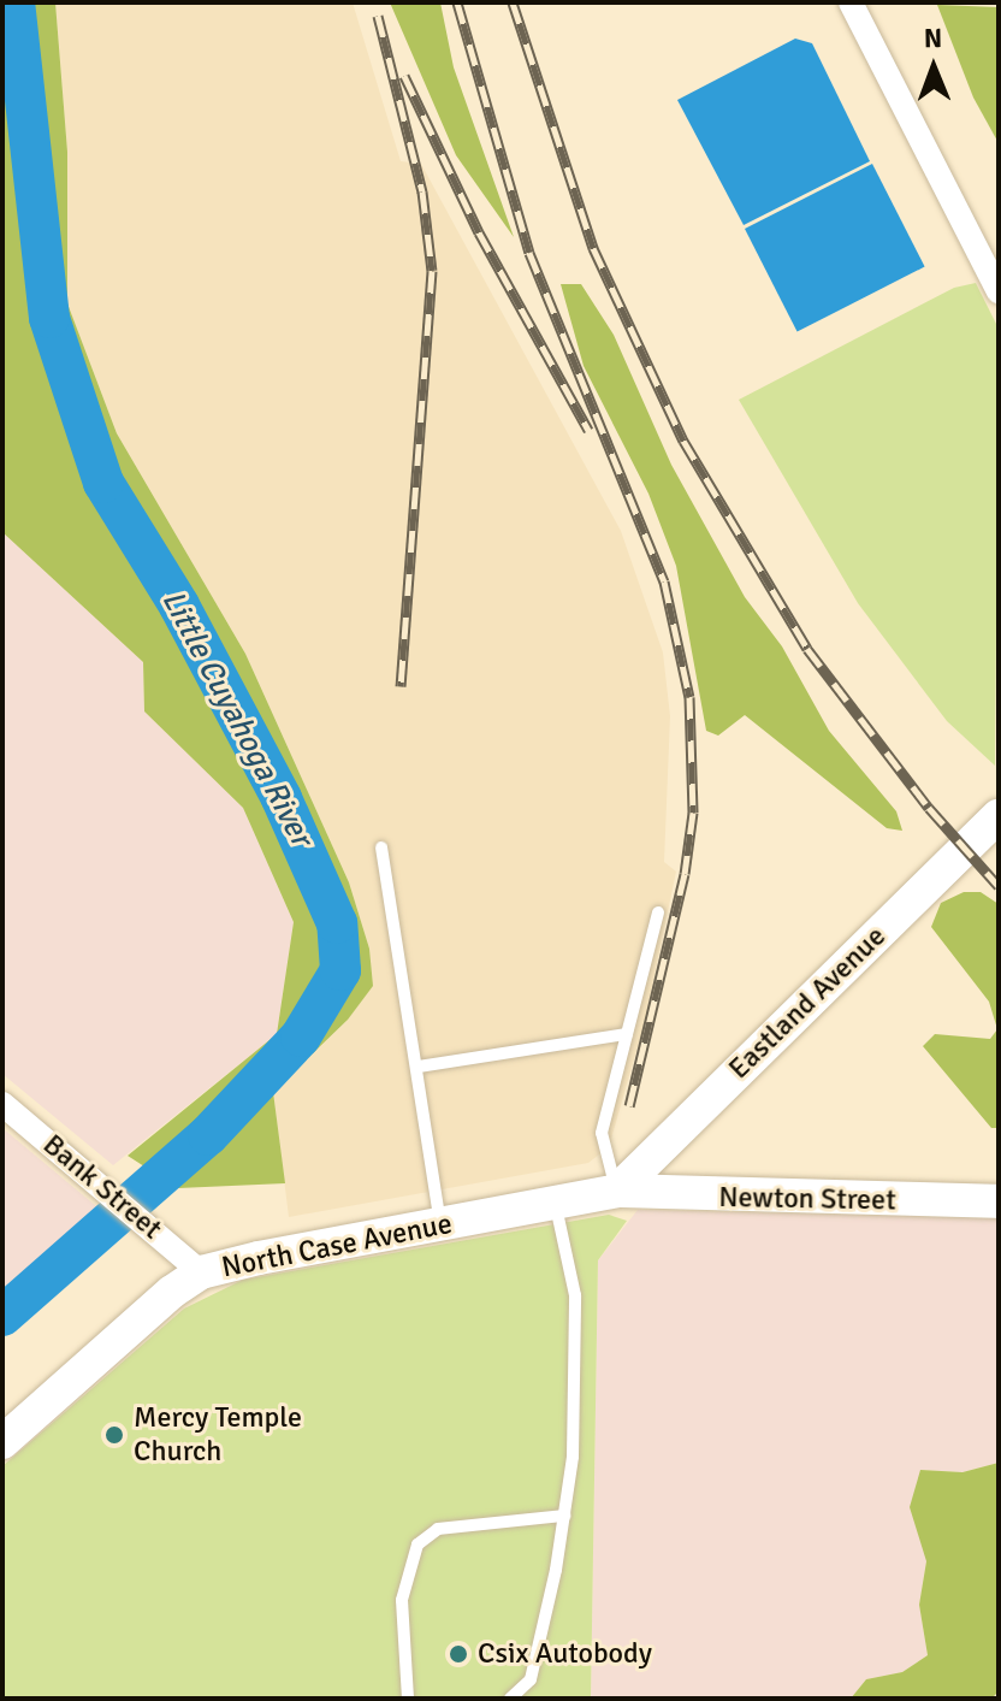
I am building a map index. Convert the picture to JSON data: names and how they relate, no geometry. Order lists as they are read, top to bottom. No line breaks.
{"streets":{"street":["Eastland Avenue","Bank Street","Newton Street","North Case Avenue"]},"crossings":[["Eastland Avenue","Newton Street"],["Eastland Avenue","North Case Avenue"],["Bank Street","North Case Avenue"],["Newton Street","North Case Avenue"]],"water":["Little Cuyahoga River"],"places":["Mercy Temple Church","Csix Autobody"],"north":"top"}
